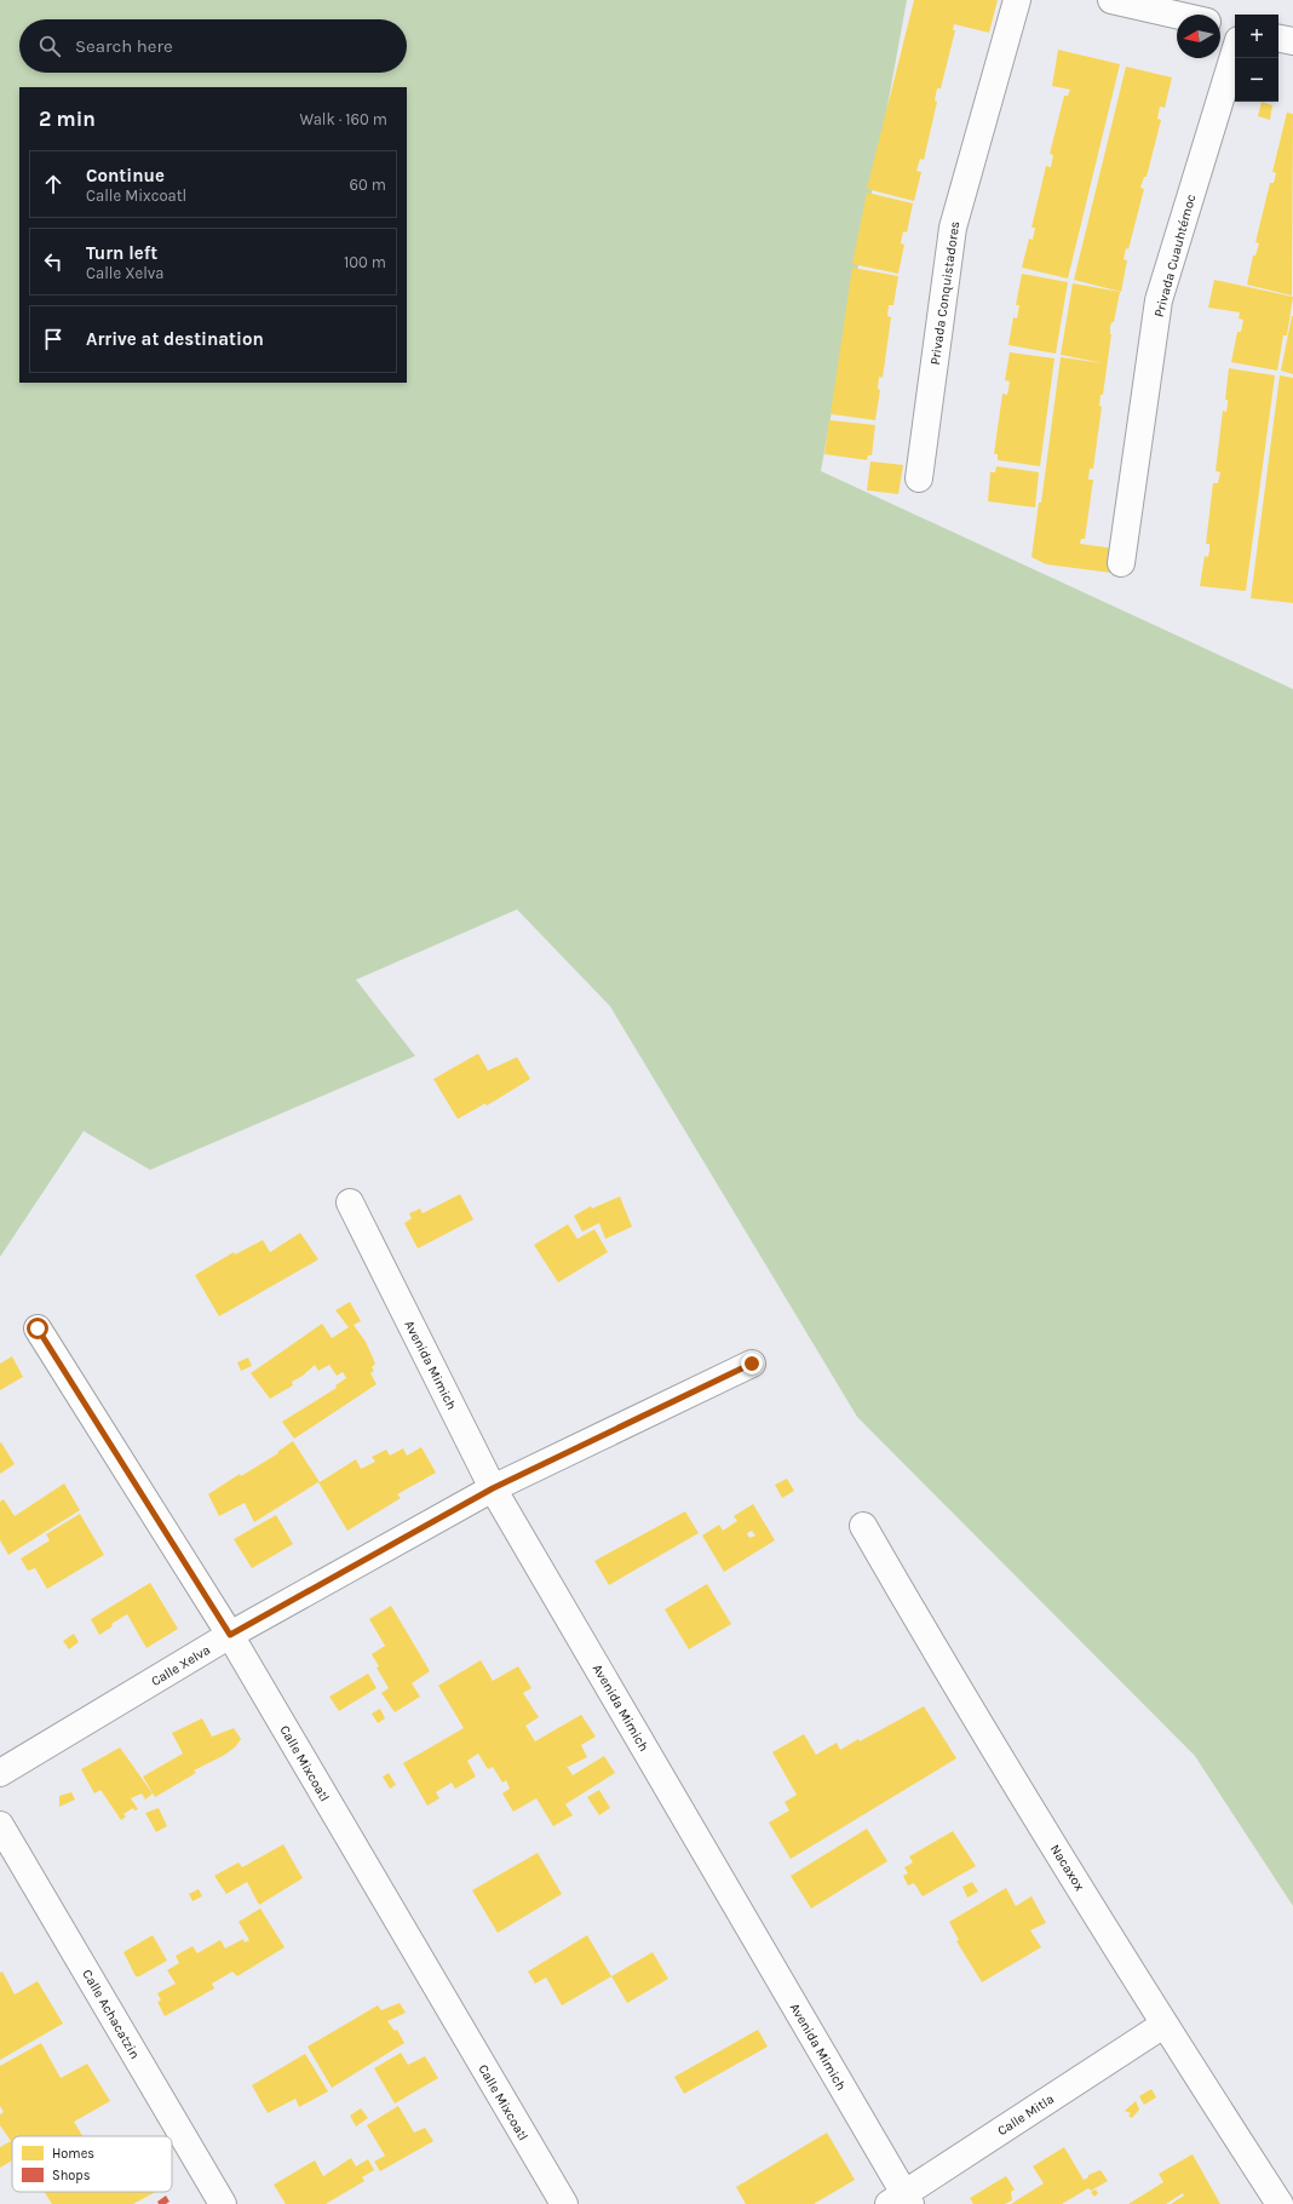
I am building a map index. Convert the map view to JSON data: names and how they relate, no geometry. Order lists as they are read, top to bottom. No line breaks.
{"streets":{"street":["Privada Cuauhtémoc","Privada Conquistadores","Avenida Mimich","Calle Xelva","Calle Mixcoatl","Nacaxox","Calle Achacatzin","Calle Mitla"]},"crossings":[["Avenida Mimich","Calle Xelva"],["Avenida Mimich","Calle Mitla"],["Calle Xelva","Calle Mixcoatl"],["Nacaxox","Calle Mitla"]],"legend":["Homes","Shops"],"north":"left","page":{"map_buttons":["+","−"],"search":"Search here","heading":["2 min","Walk · 160 m"],"list":[["Continue","Calle Mixcoatl","60 m"],["Turn left","Calle Xelva","100 m"],"Arrive at destination"]}}
